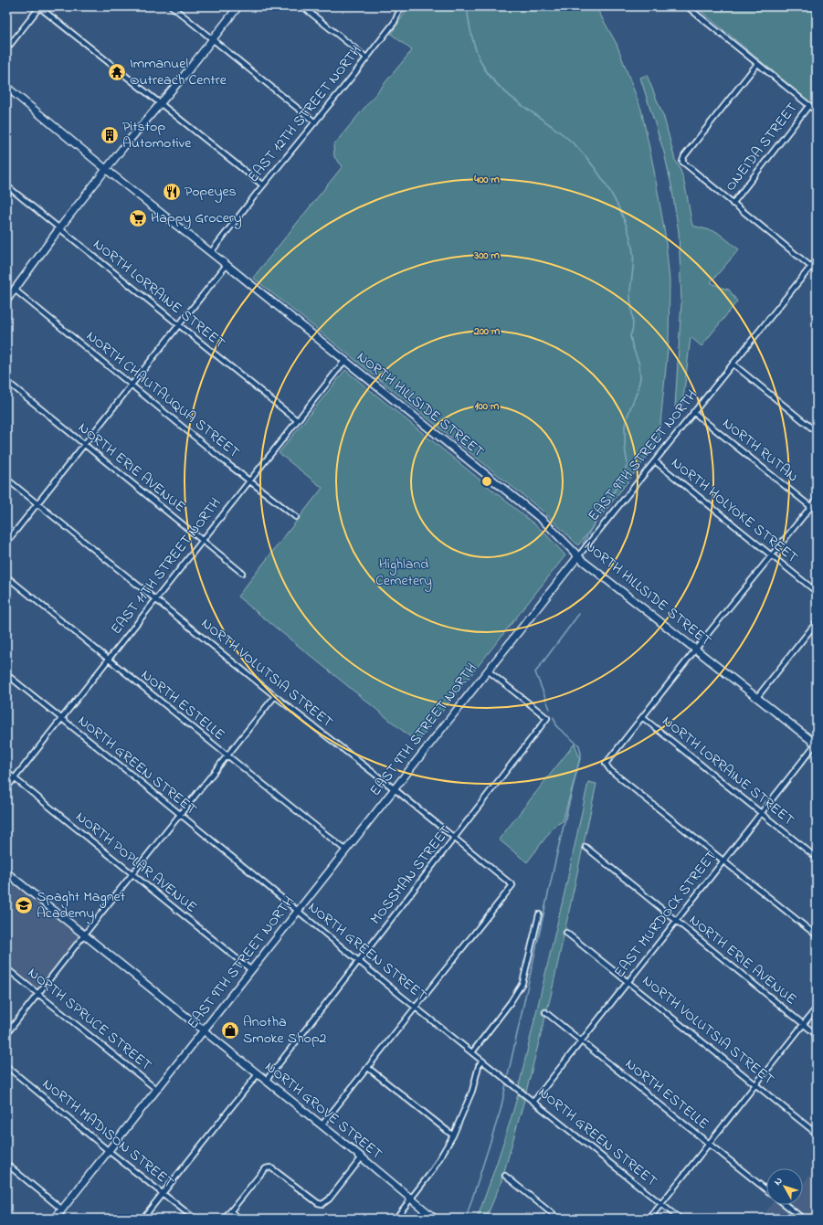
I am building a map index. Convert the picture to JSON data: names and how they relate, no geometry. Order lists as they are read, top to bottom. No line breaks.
{"streets":{"main road":["NORTH HILLSIDE STREET","EAST 9TH STREET NORTH","NORTH GROVE STREET"],"street":["EAST 12TH STREET NORTH","ONEIDA STREET","NORTH LORRAINE STREET","NORTH CHAUTAUQUA STREET","NORTH RUTAN","NORTH ERIE AVENUE","NORTH HOLYOKE STREET","EAST 11TH STREET NORTH","NORTH VOLUTSIA STREET","NORTH ESTELLE","NORTH GREEN STREET","NORTH POPLAR AVENUE","MOSSMAN STREET","EAST MURDOCK STREET","NORTH SPRUCE STREET","NORTH MADISON STREET"]},"crossings":[["EAST 12TH STREET NORTH","NORTH HILLSIDE STREET"],["NORTH LORRAINE STREET","EAST 11TH STREET NORTH"],["NORTH LORRAINE STREET","EAST MURDOCK STREET"],["NORTH CHAUTAUQUA STREET","EAST 11TH STREET NORTH"],["NORTH HILLSIDE STREET","EAST 9TH STREET NORTH"],["NORTH HILLSIDE STREET","EAST 11TH STREET NORTH"],["NORTH HILLSIDE STREET","EAST MURDOCK STREET"],["NORTH RUTAN","EAST 9TH STREET NORTH"],["EAST 9TH STREET NORTH","NORTH HOLYOKE STREET"],["EAST 9TH STREET NORTH","NORTH VOLUTSIA STREET"],["EAST 9TH STREET NORTH","NORTH ESTELLE"],["EAST 9TH STREET NORTH","NORTH GREEN STREET"],["EAST 9TH STREET NORTH","NORTH POPLAR AVENUE"],["EAST 9TH STREET NORTH","MOSSMAN STREET"],["EAST 9TH STREET NORTH","NORTH SPRUCE STREET"],["EAST 9TH STREET NORTH","NORTH GROVE STREET"],["EAST 9TH STREET NORTH","NORTH MADISON STREET"],["NORTH ERIE AVENUE","EAST 11TH STREET NORTH"],["NORTH ERIE AVENUE","EAST MURDOCK STREET"],["EAST 11TH STREET NORTH","NORTH VOLUTSIA STREET"],["EAST 11TH STREET NORTH","NORTH ESTELLE"],["EAST 11TH STREET NORTH","NORTH GREEN STREET"],["EAST 11TH STREET NORTH","NORTH POPLAR AVENUE"],["NORTH VOLUTSIA STREET","NORTH GREEN STREET"],["NORTH VOLUTSIA STREET","MOSSMAN STREET"],["NORTH VOLUTSIA STREET","EAST MURDOCK STREET"],["NORTH ESTELLE","EAST MURDOCK STREET"],["NORTH GREEN STREET","MOSSMAN STREET"],["NORTH GREEN STREET","EAST MURDOCK STREET"],["MOSSMAN STREET","NORTH GROVE STREET"]],"parks":["Highland Cemetery"],"places":{"temple":["Immanuel Outreach Centre"],"building":["Pitstop Automotive"],"restaurant":["Popeyes"],"supermarket":["Happy Grocery"],"school or university":["Spaght Magnet Academy"],"shop":["Anotha Smoke Shop2"]},"north":"top left","rings":["400 m","300 m","200 m","100 m"]}
